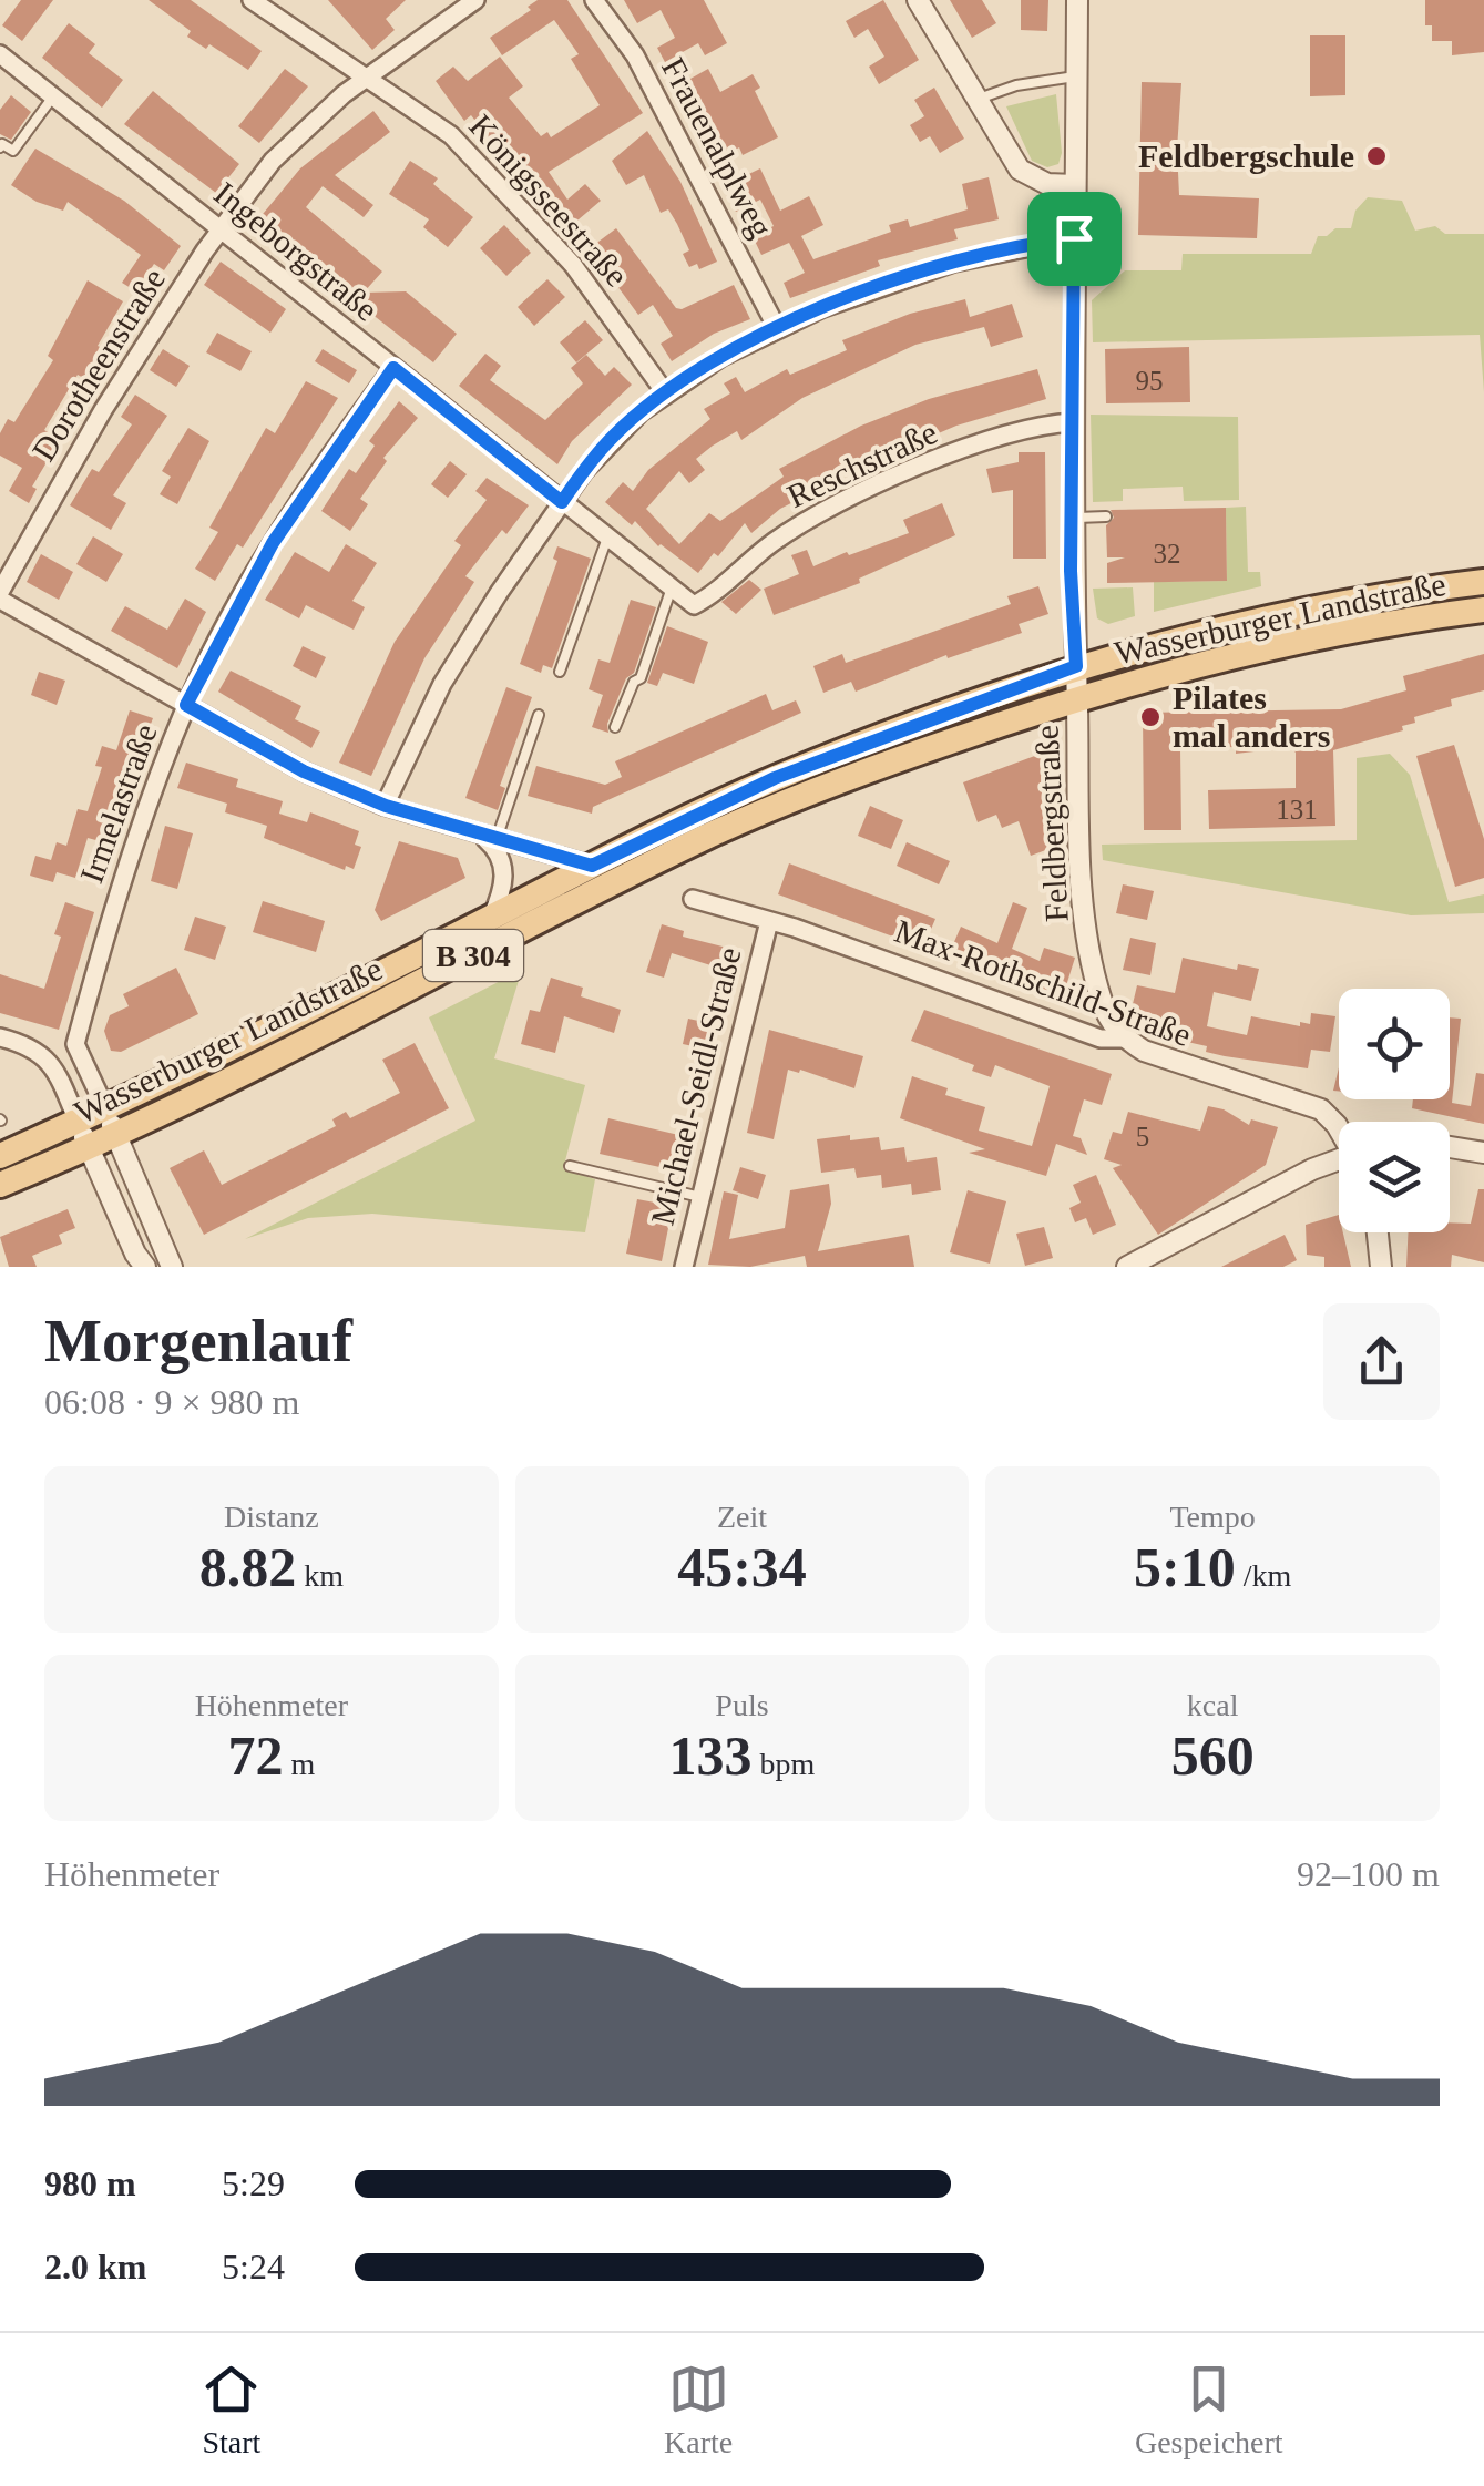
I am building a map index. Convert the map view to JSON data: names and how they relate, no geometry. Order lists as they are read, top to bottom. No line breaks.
{"streets":{"main road":["Wasserburger Landstraße","B 304"],"street":["Frauenalplweg","Königsseestraße","Ingeborgstraße","Dorotheenstraße","Reschstraße","Irmelastraße","Feldbergstraße","Max-Rothschild-Straße","Michael-Seidl-Straße"]},"crossings":[["Königsseestraße","Dorotheenstraße"],["Ingeborgstraße","Dorotheenstraße"],["Ingeborgstraße","Reschstraße"],["Ingeborgstraße","Irmelastraße"],["Reschstraße","Feldbergstraße"],["Wasserburger Landstraße","Irmelastraße"],["Wasserburger Landstraße","Feldbergstraße"],["Feldbergstraße","Max-Rothschild-Straße"],["Max-Rothschild-Straße","Michael-Seidl-Straße"]],"places":["Feldbergschule","Pilates mal anders"],"house_numbers":["95","32","131","5"],"page":{"heading":["Morgenlauf","06:08 · 9 × 980 m"],"stats":[["Distanz","8.82 km"],["Zeit","45:34"],["Tempo","5:10 /km"],["Höhenmeter","72 m"],["Puls","133 bpm"],["kcal","560"]],"chart":["Höhenmeter","92–100 m"],"list":[{"name":"980 m","note":"5:29"},{"name":"2.0 km","note":"5:24"}],"tabs":["Start","Karte","Gespeichert"]}}
